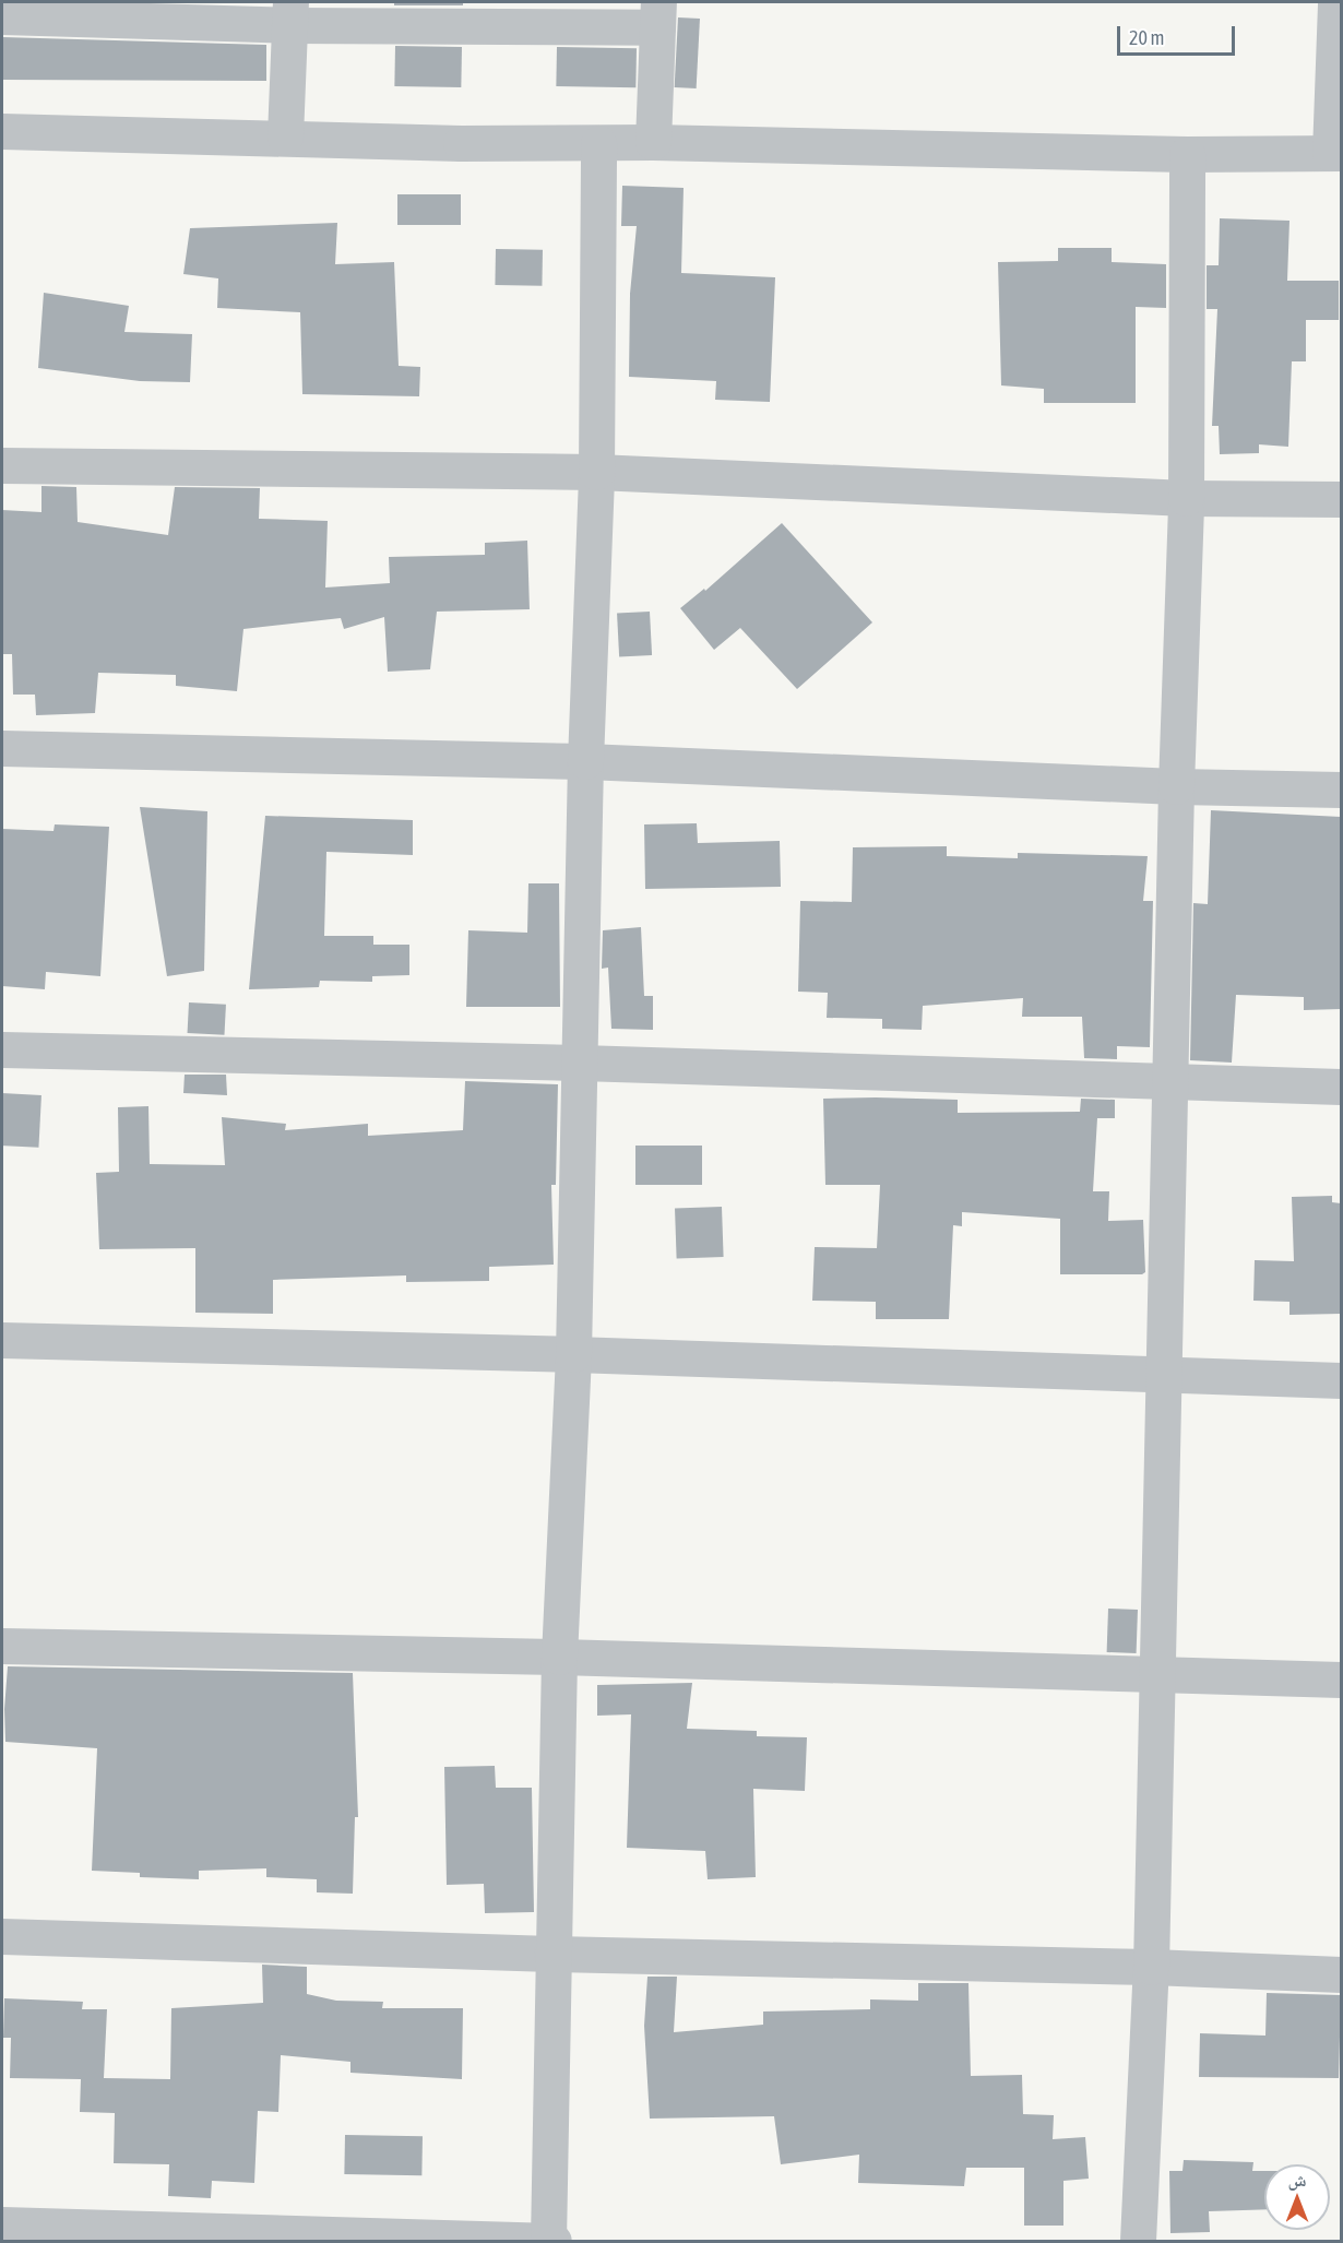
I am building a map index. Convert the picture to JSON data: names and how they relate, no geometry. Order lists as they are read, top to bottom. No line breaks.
{"scale_bar":"20 m","north":"top"}
